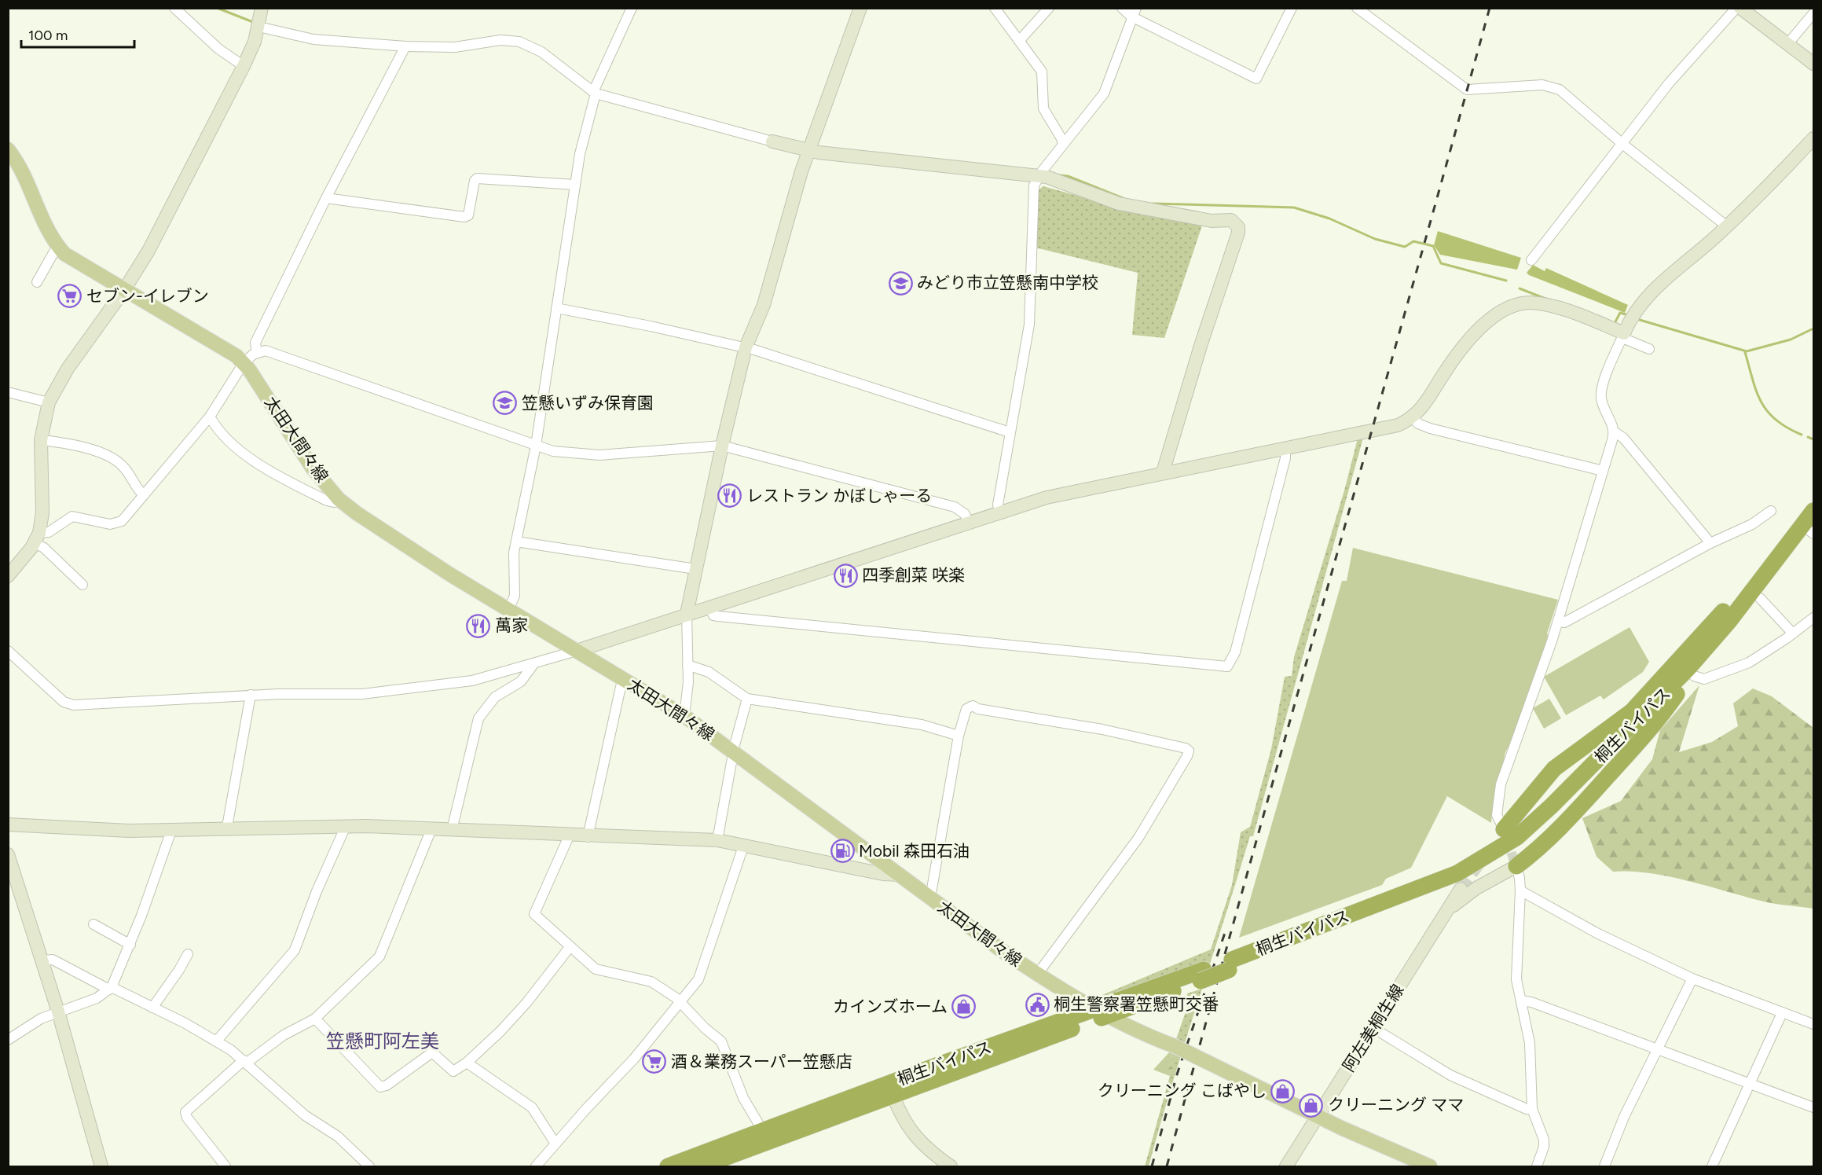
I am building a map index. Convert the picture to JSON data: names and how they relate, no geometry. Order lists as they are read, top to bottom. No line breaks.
{"streets":{"highway":["桐生バイパス"],"main road":["太田大間々線"],"street":["阿左美桐生線"]},"crossings":[["太田大間々線","桐生バイパス"],["太田大間々線","阿左美桐生線"]],"districts":["笠懸町阿左美"],"places":{"school or university":["みどり市立笠懸南中学校","笠懸いずみ保育園"],"supermarket":["セブン-イレブン","酒＆業務スーパー笠懸店"],"restaurant":["レストラン かぼしゃーる","四季創菜 咲楽","萬家"],"fuel station":["Mobil 森田石油"],"public building":["桐生警察署笠懸町交番"],"shop":["カインズホーム","クリーニング こばやし","クリーニング ママ"]},"scale_bar":"100 m"}
